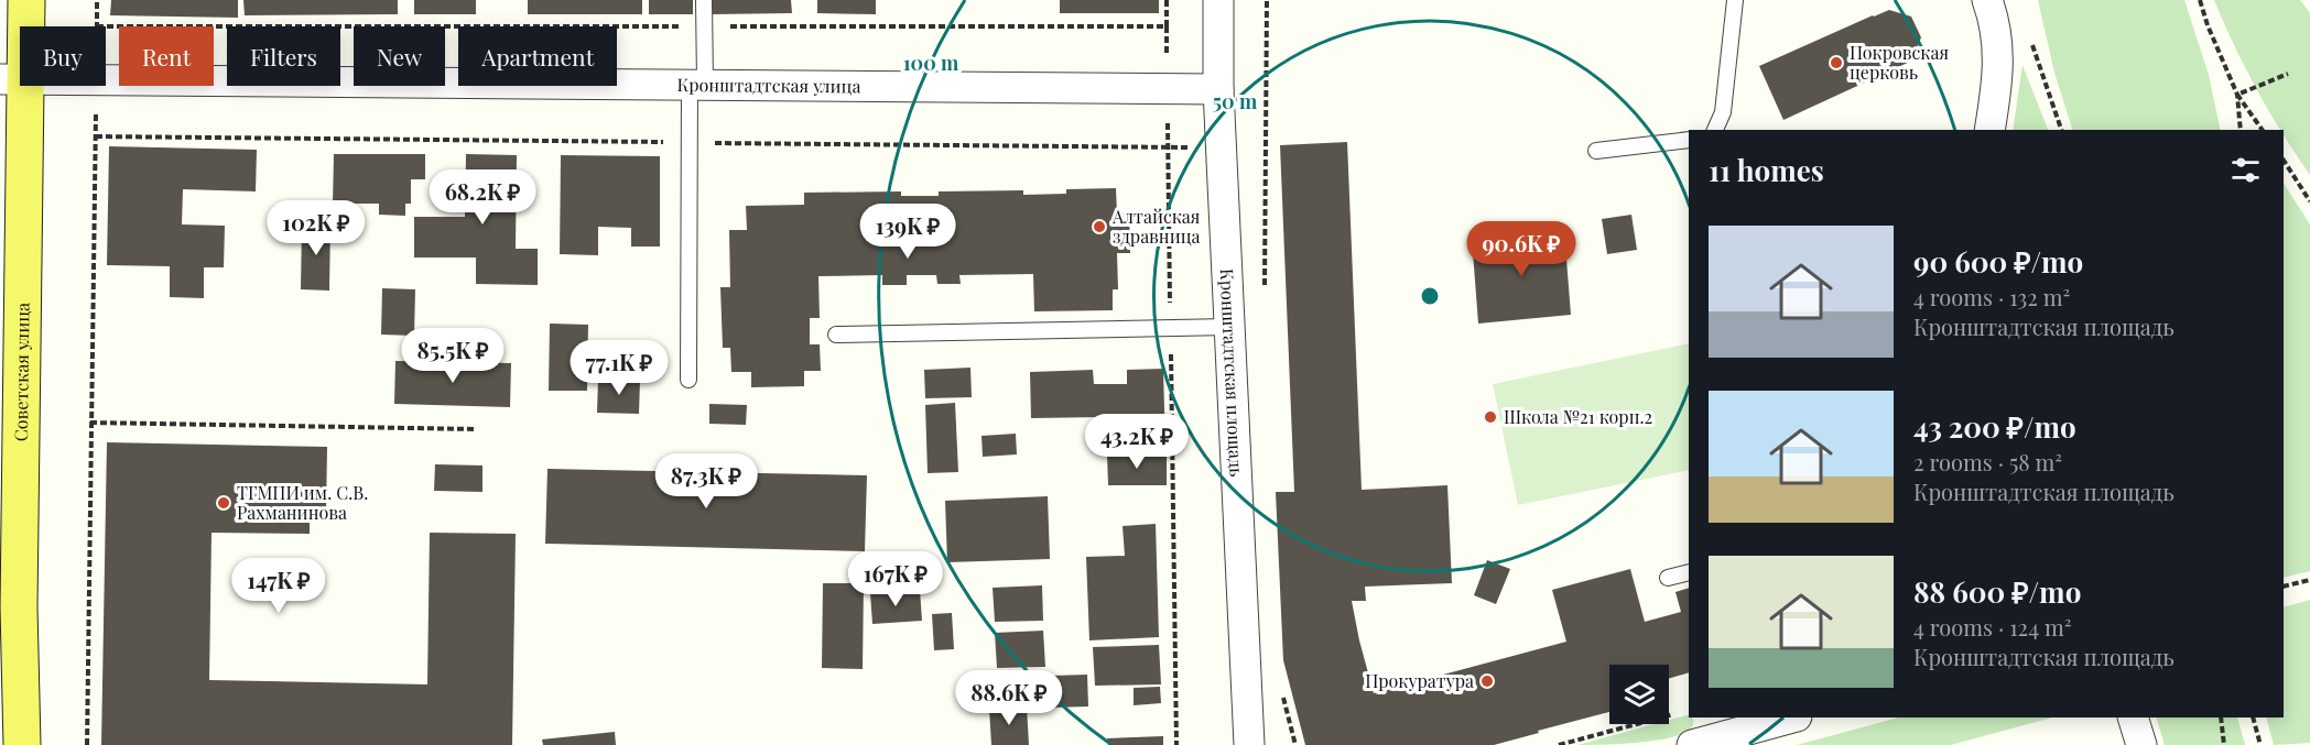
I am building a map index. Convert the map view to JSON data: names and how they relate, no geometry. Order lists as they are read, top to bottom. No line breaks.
{"streets":{"main road":["Советская улица"],"street":["Кронштадтская улица","Кронштадтская площадь"]},"crossings":[["Кронштадтская улица","Кронштадтская площадь"]],"places":["Покровская церковь","Алтайская здравница","Школа №21 корп.2","ТГМПИ им. С.В. Рахманинова","Прокуратура"],"page":{"chip":["Buy","Rent","Filters","New","Apartment"],"heading":"11 homes","price":["68.2K ₽","102K ₽","139K ₽","90.6K ₽","85.5K ₽","77.1K ₽","43.2K ₽","87.3K ₽","167K ₽","147K ₽","88.6K ₽"],"list":[{"name":"90 600 ₽/mo","note":"4 rooms · 132 m² · Кронштадтская площадь"},{"name":"43 200 ₽/mo","note":"2 rooms · 58 m² · Кронштадтская площадь"},{"name":"88 600 ₽/mo","note":"4 rooms · 124 m² · Кронштадтская площадь"}]},"rings":["100 m","50 m"]}
